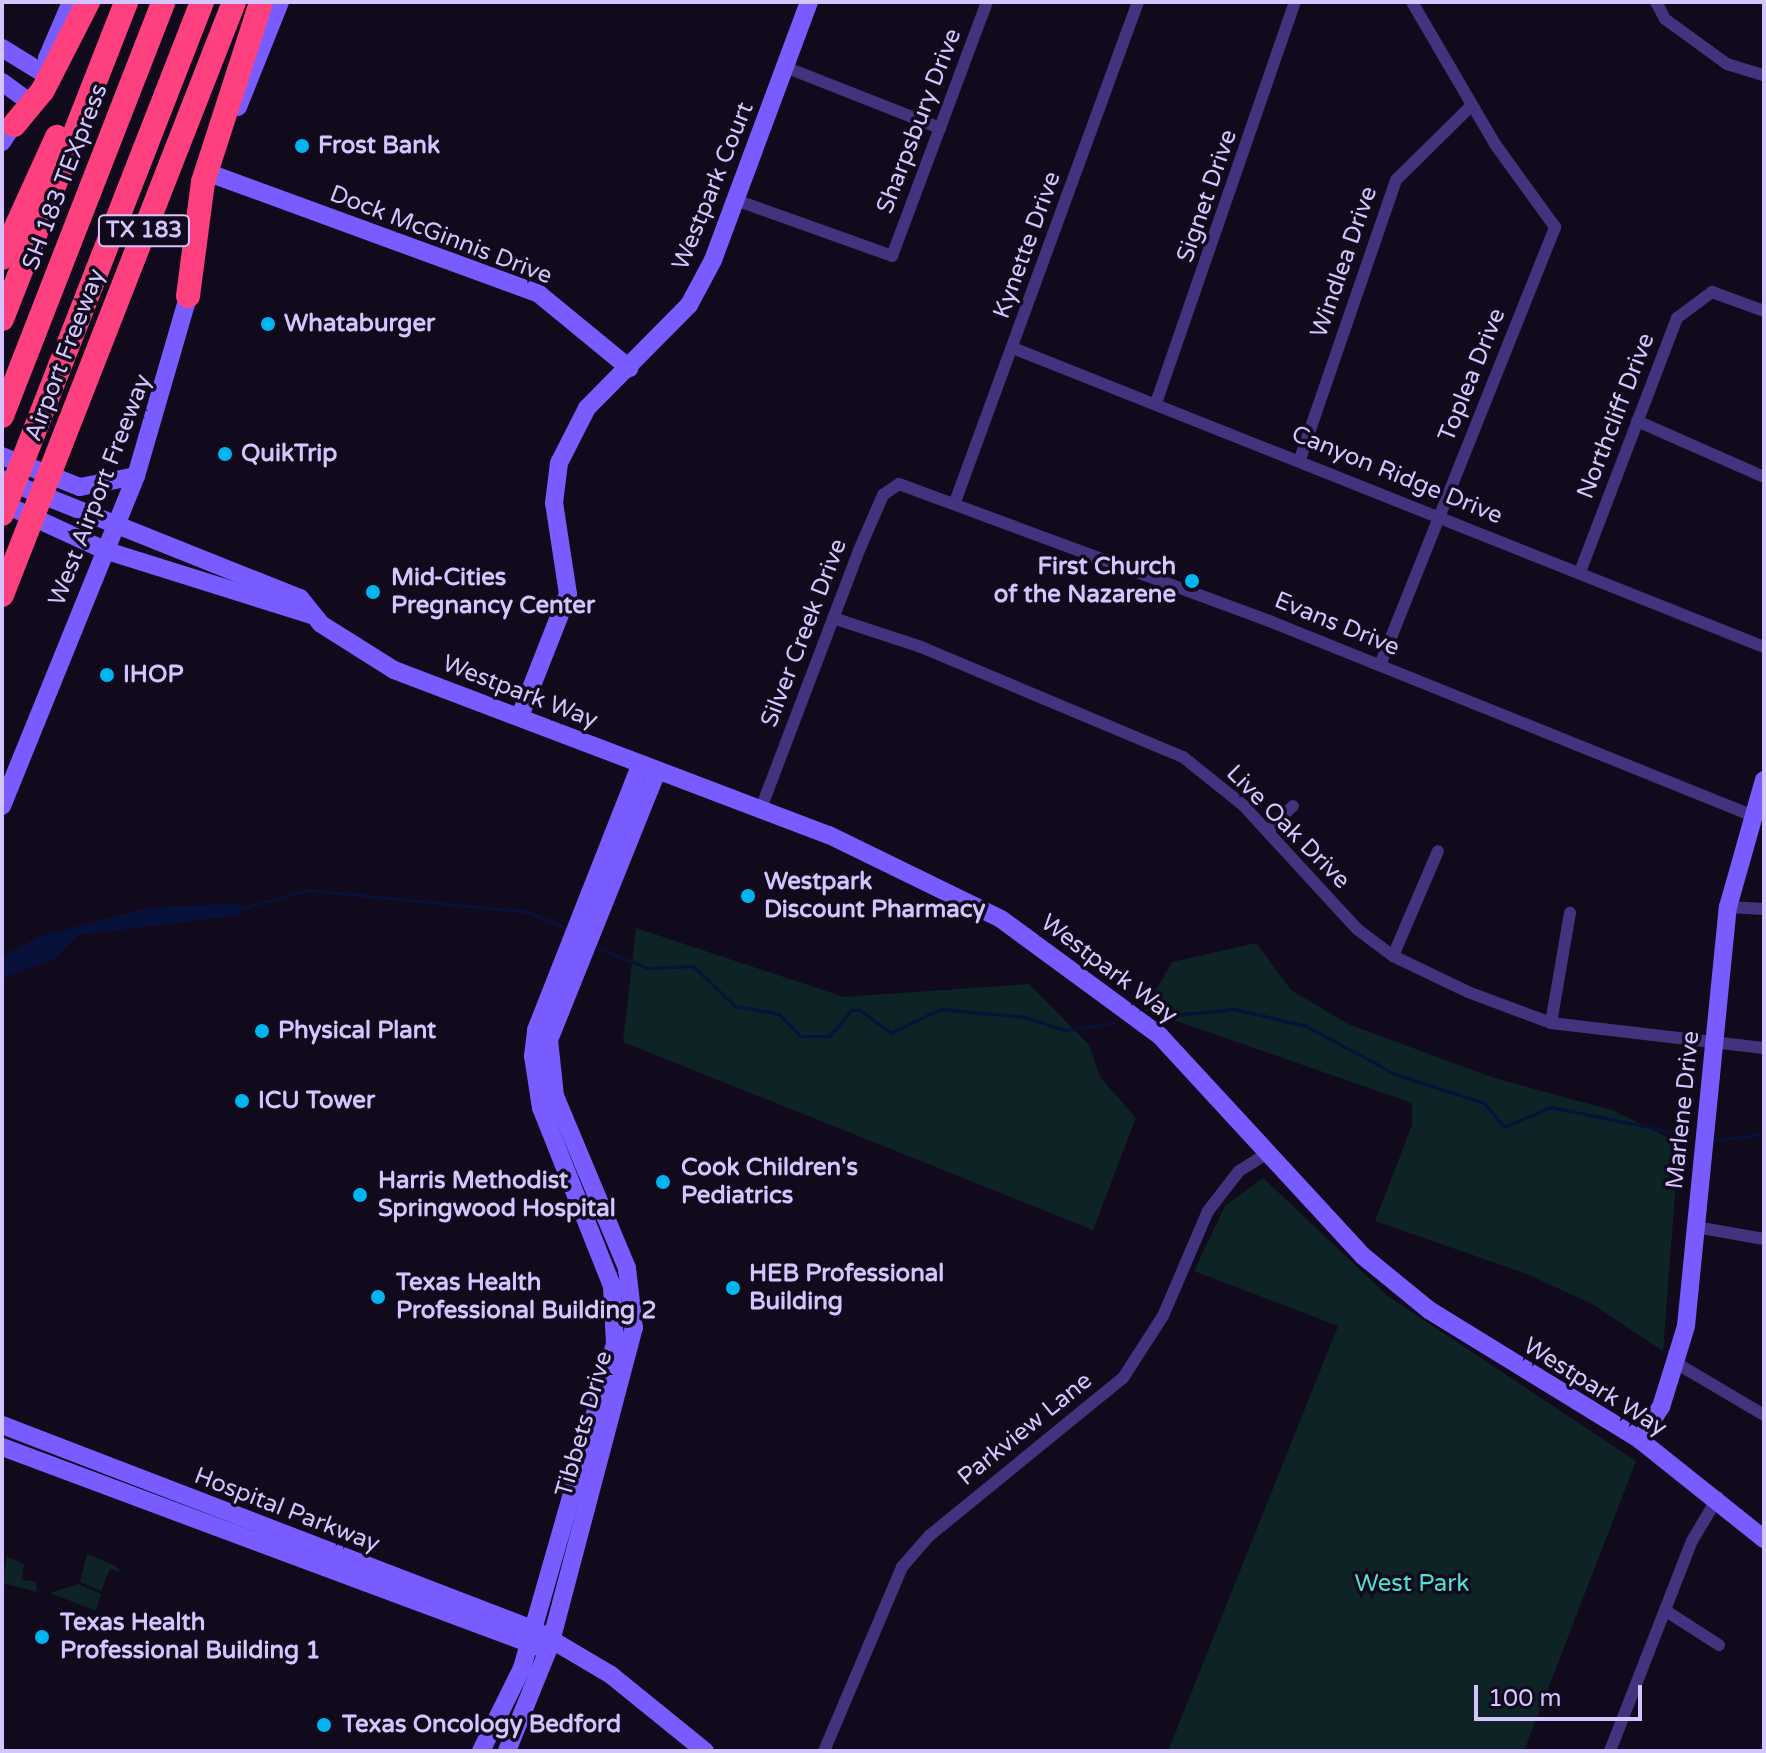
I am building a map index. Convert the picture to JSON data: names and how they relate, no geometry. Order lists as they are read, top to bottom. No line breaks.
{"streets":{"highway":["SH 183 TEXpress","TX 183","Airport Freeway"],"street":["Sharpsbury Drive","Westpark Court","Signet Drive","Dock McGinnis Drive","Kynette Drive","Windlea Drive","Toplea Drive","Northcliff Drive","Canyon Ridge Drive","West Airport Freeway","Evans Drive","Silver Creek Drive","Westpark Way","Live Oak Drive","Marlene Drive","Tibbets Drive","Parkview Lane","Hospital Parkway"]},"crossings":[["Sharpsbury Drive","Westpark Court"],["Westpark Court","Dock McGinnis Drive"],["Westpark Court","Westpark Way"],["Signet Drive","Canyon Ridge Drive"],["Dock McGinnis Drive","West Airport Freeway"],["Kynette Drive","Canyon Ridge Drive"],["Kynette Drive","Evans Drive"],["Windlea Drive","Toplea Drive"],["Windlea Drive","Canyon Ridge Drive"],["Toplea Drive","Canyon Ridge Drive"],["Toplea Drive","Evans Drive"],["Northcliff Drive","Canyon Ridge Drive"],["West Airport Freeway","Westpark Way"],["Evans Drive","Silver Creek Drive"],["Evans Drive","Marlene Drive"],["Silver Creek Drive","Westpark Way"],["Silver Creek Drive","Live Oak Drive"],["Westpark Way","Marlene Drive"],["Westpark Way","Tibbets Drive"],["Westpark Way","Parkview Lane"],["Live Oak Drive","Marlene Drive"],["Tibbets Drive","Hospital Parkway"]],"parks":["West Park"],"places":["Frost Bank","Whataburger","QuikTrip","First Church of the Nazarene","Mid-Cities Pregnancy Center","IHOP","Westpark Discount Pharmacy","Physical Plant","ICU Tower","Cook Children's Pediatrics","Harris Methodist Springwood Hospital","HEB Professional Building","Texas Health Professional Building 2","Texas Health Professional Building 1","Texas Oncology Bedford"],"scale_bar":"100 m"}
